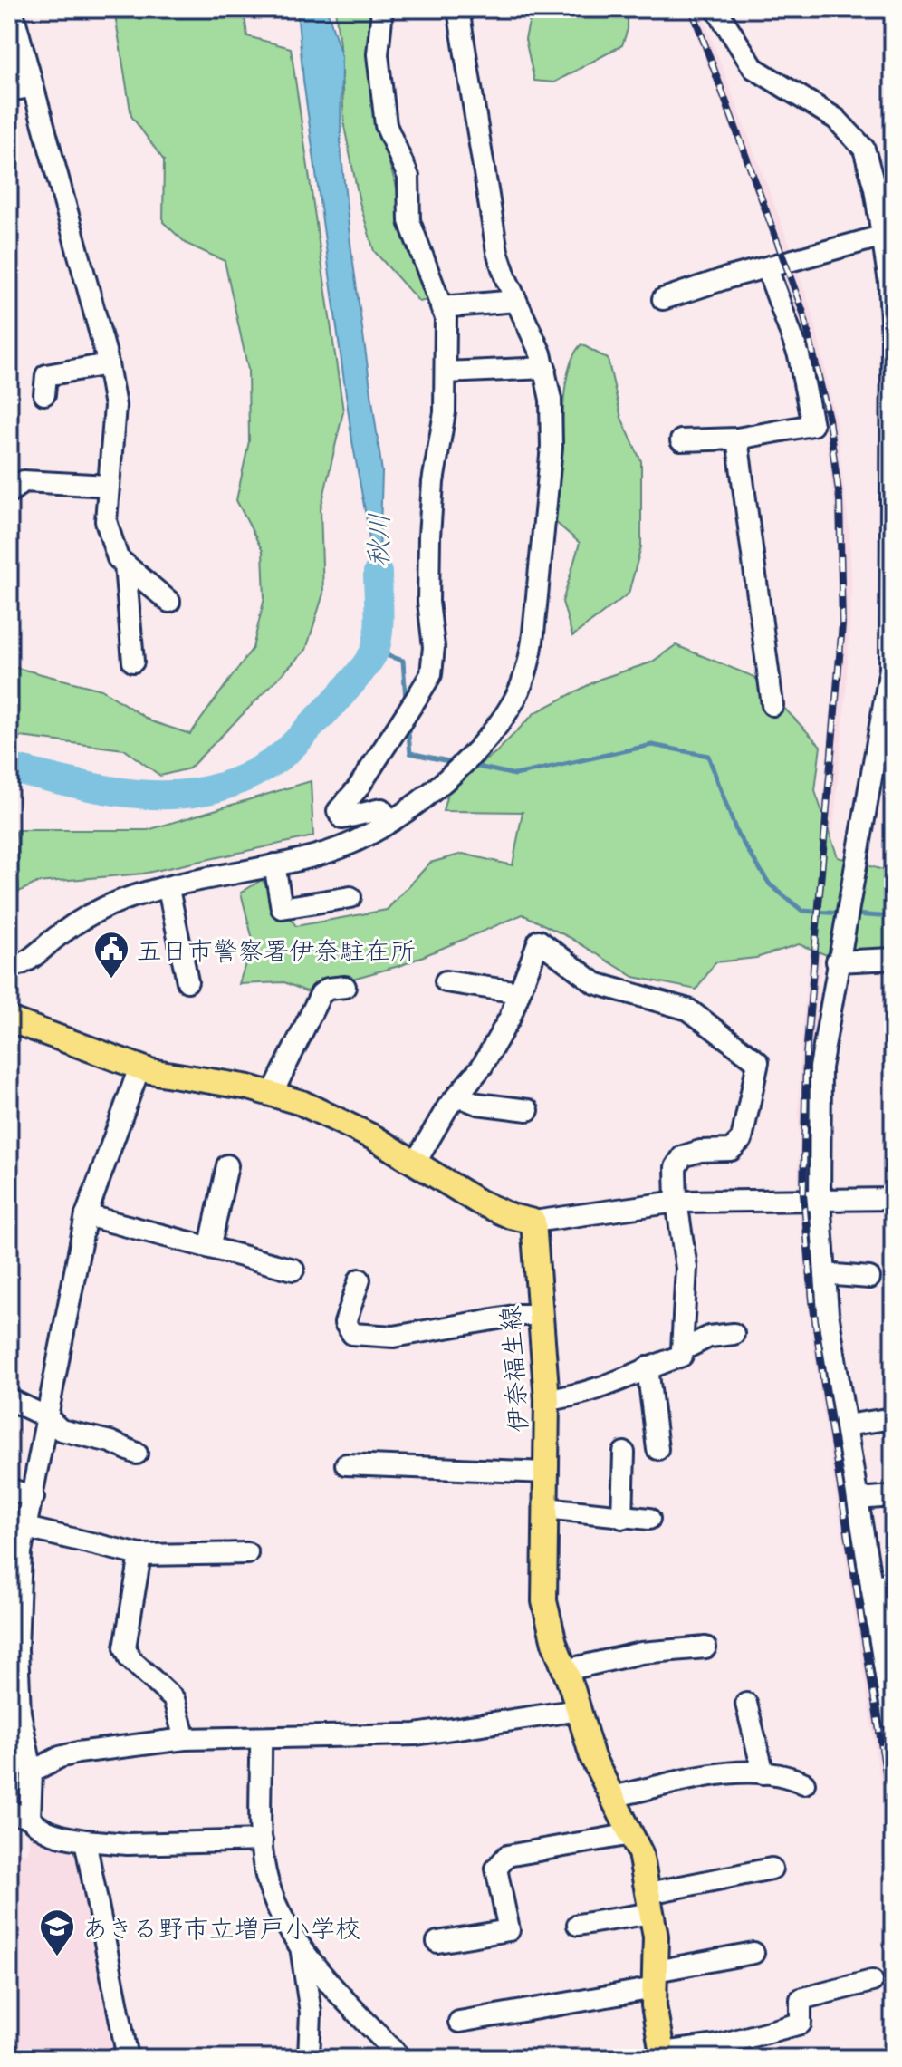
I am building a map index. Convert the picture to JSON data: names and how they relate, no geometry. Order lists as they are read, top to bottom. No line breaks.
{"streets":{"main road":["伊奈福生線"]},"water":["秋川"],"places":{"public building":["五日市警察署伊奈駐在所"],"school or university":["あきる野市立増戸小学校"]}}
